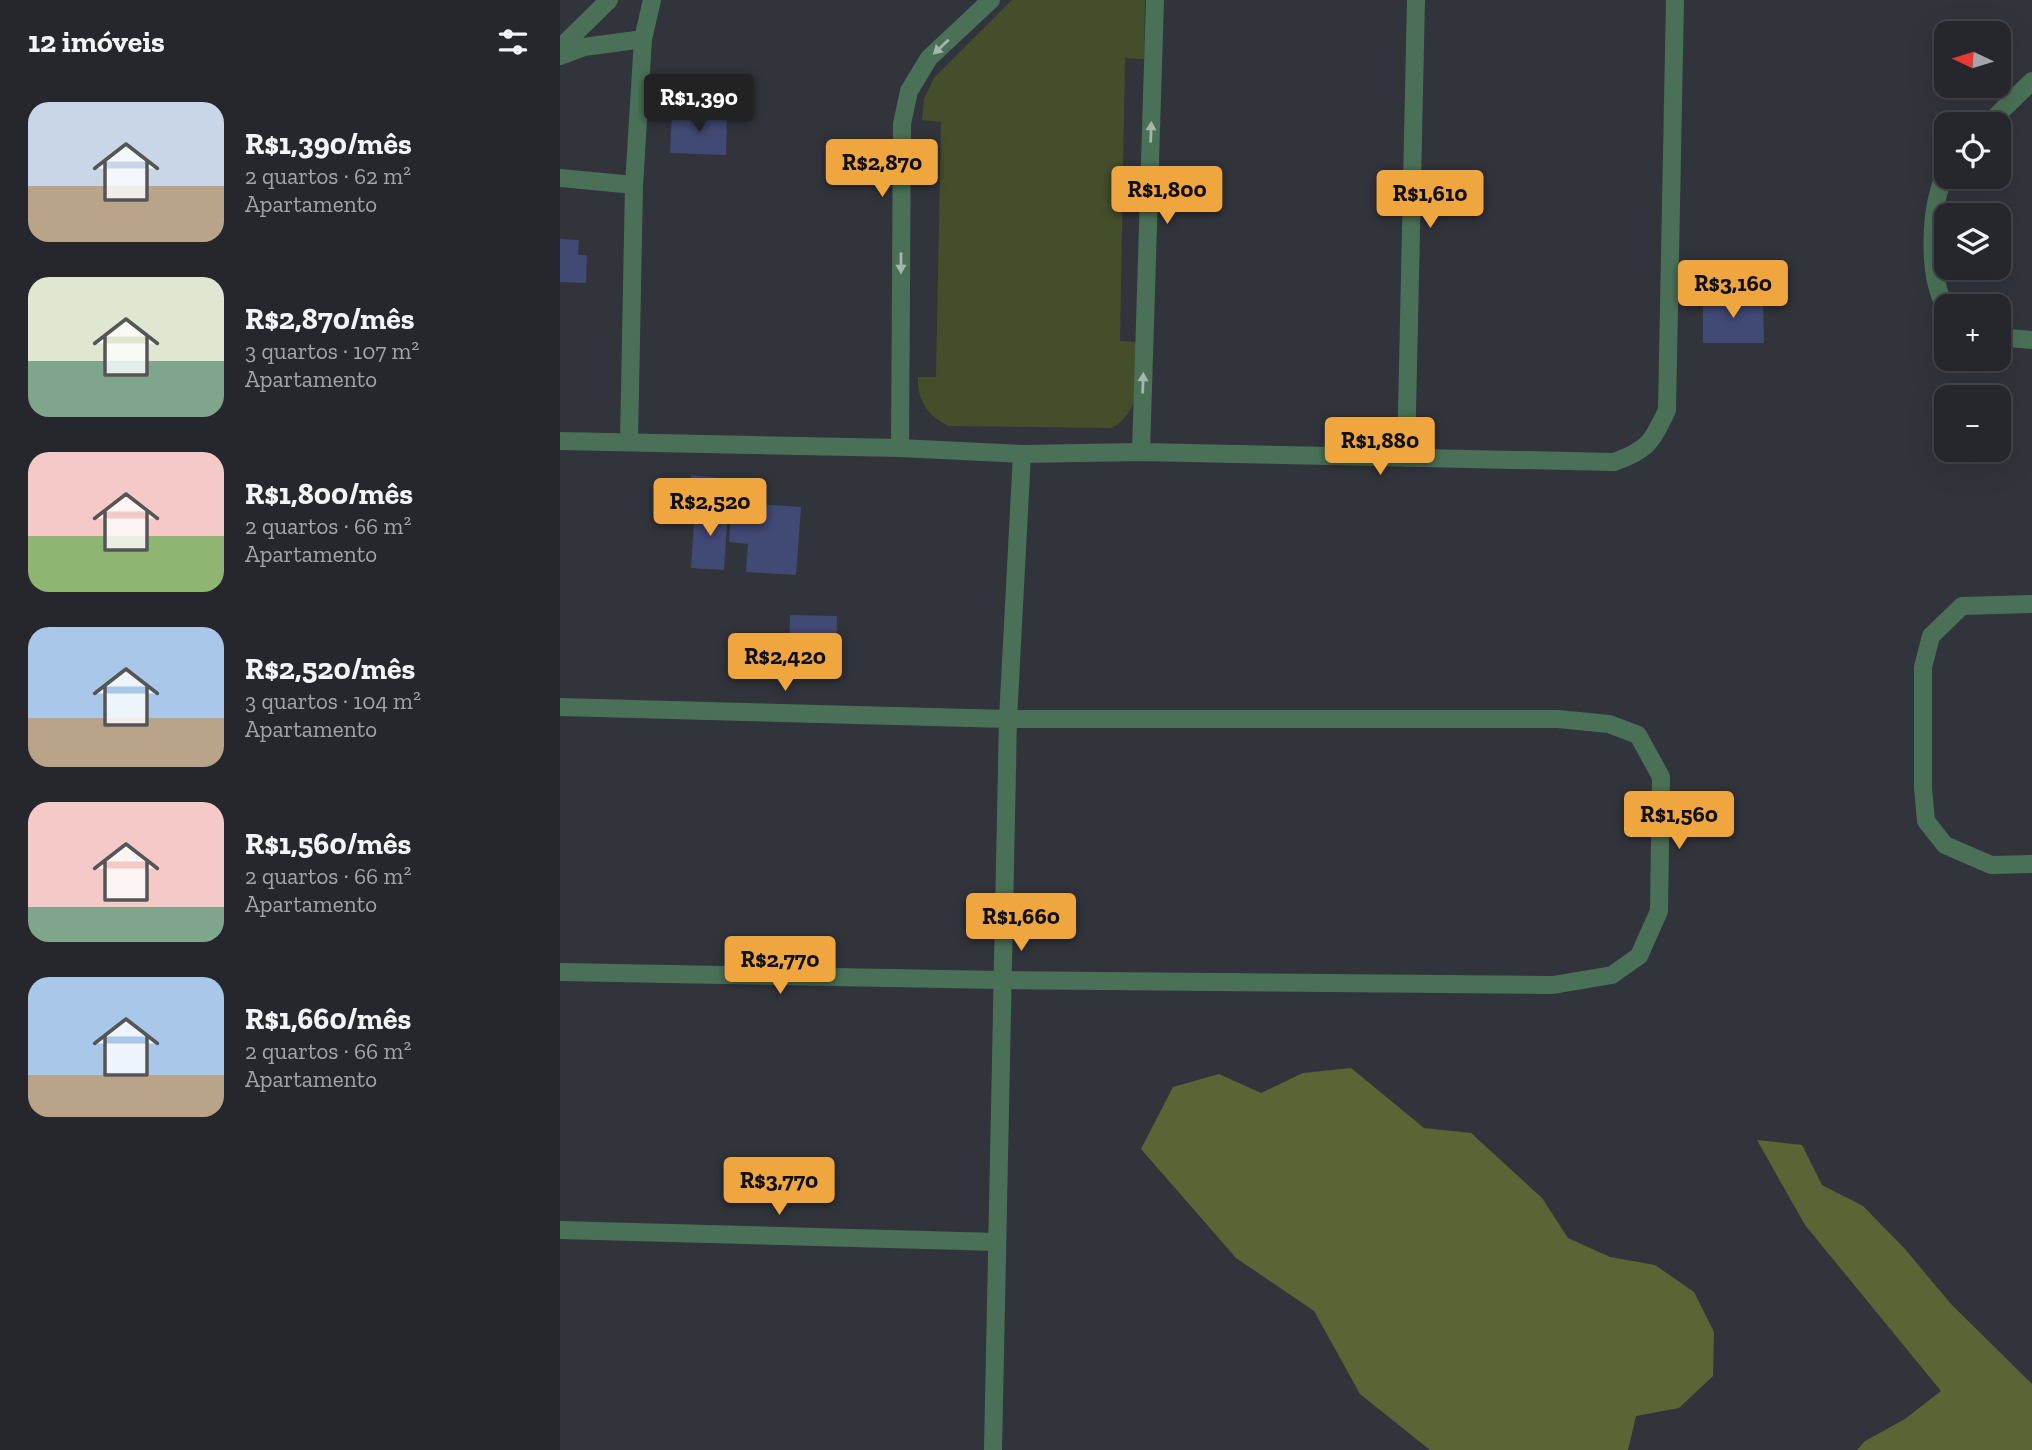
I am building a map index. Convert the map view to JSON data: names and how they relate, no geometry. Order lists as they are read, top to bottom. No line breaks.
{"north":"left","page":{"heading":"12 imóveis","map_buttons":["+","−"],"price":["R$1,390","R$2,870","R$1,800","R$1,610","R$3,160","R$1,880","R$2,520","R$2,420","R$1,560","R$1,660","R$2,770","R$3,770"],"list":[{"name":"R$1,390/mês","note":"2 quartos · 62 m² · Apartamento"},{"name":"R$2,870/mês","note":"3 quartos · 107 m² · Apartamento"},{"name":"R$1,800/mês","note":"2 quartos · 66 m² · Apartamento"},{"name":"R$2,520/mês","note":"3 quartos · 104 m² · Apartamento"},{"name":"R$1,560/mês","note":"2 quartos · 66 m² · Apartamento"},{"name":"R$1,660/mês","note":"2 quartos · 66 m² · Apartamento"}]}}
